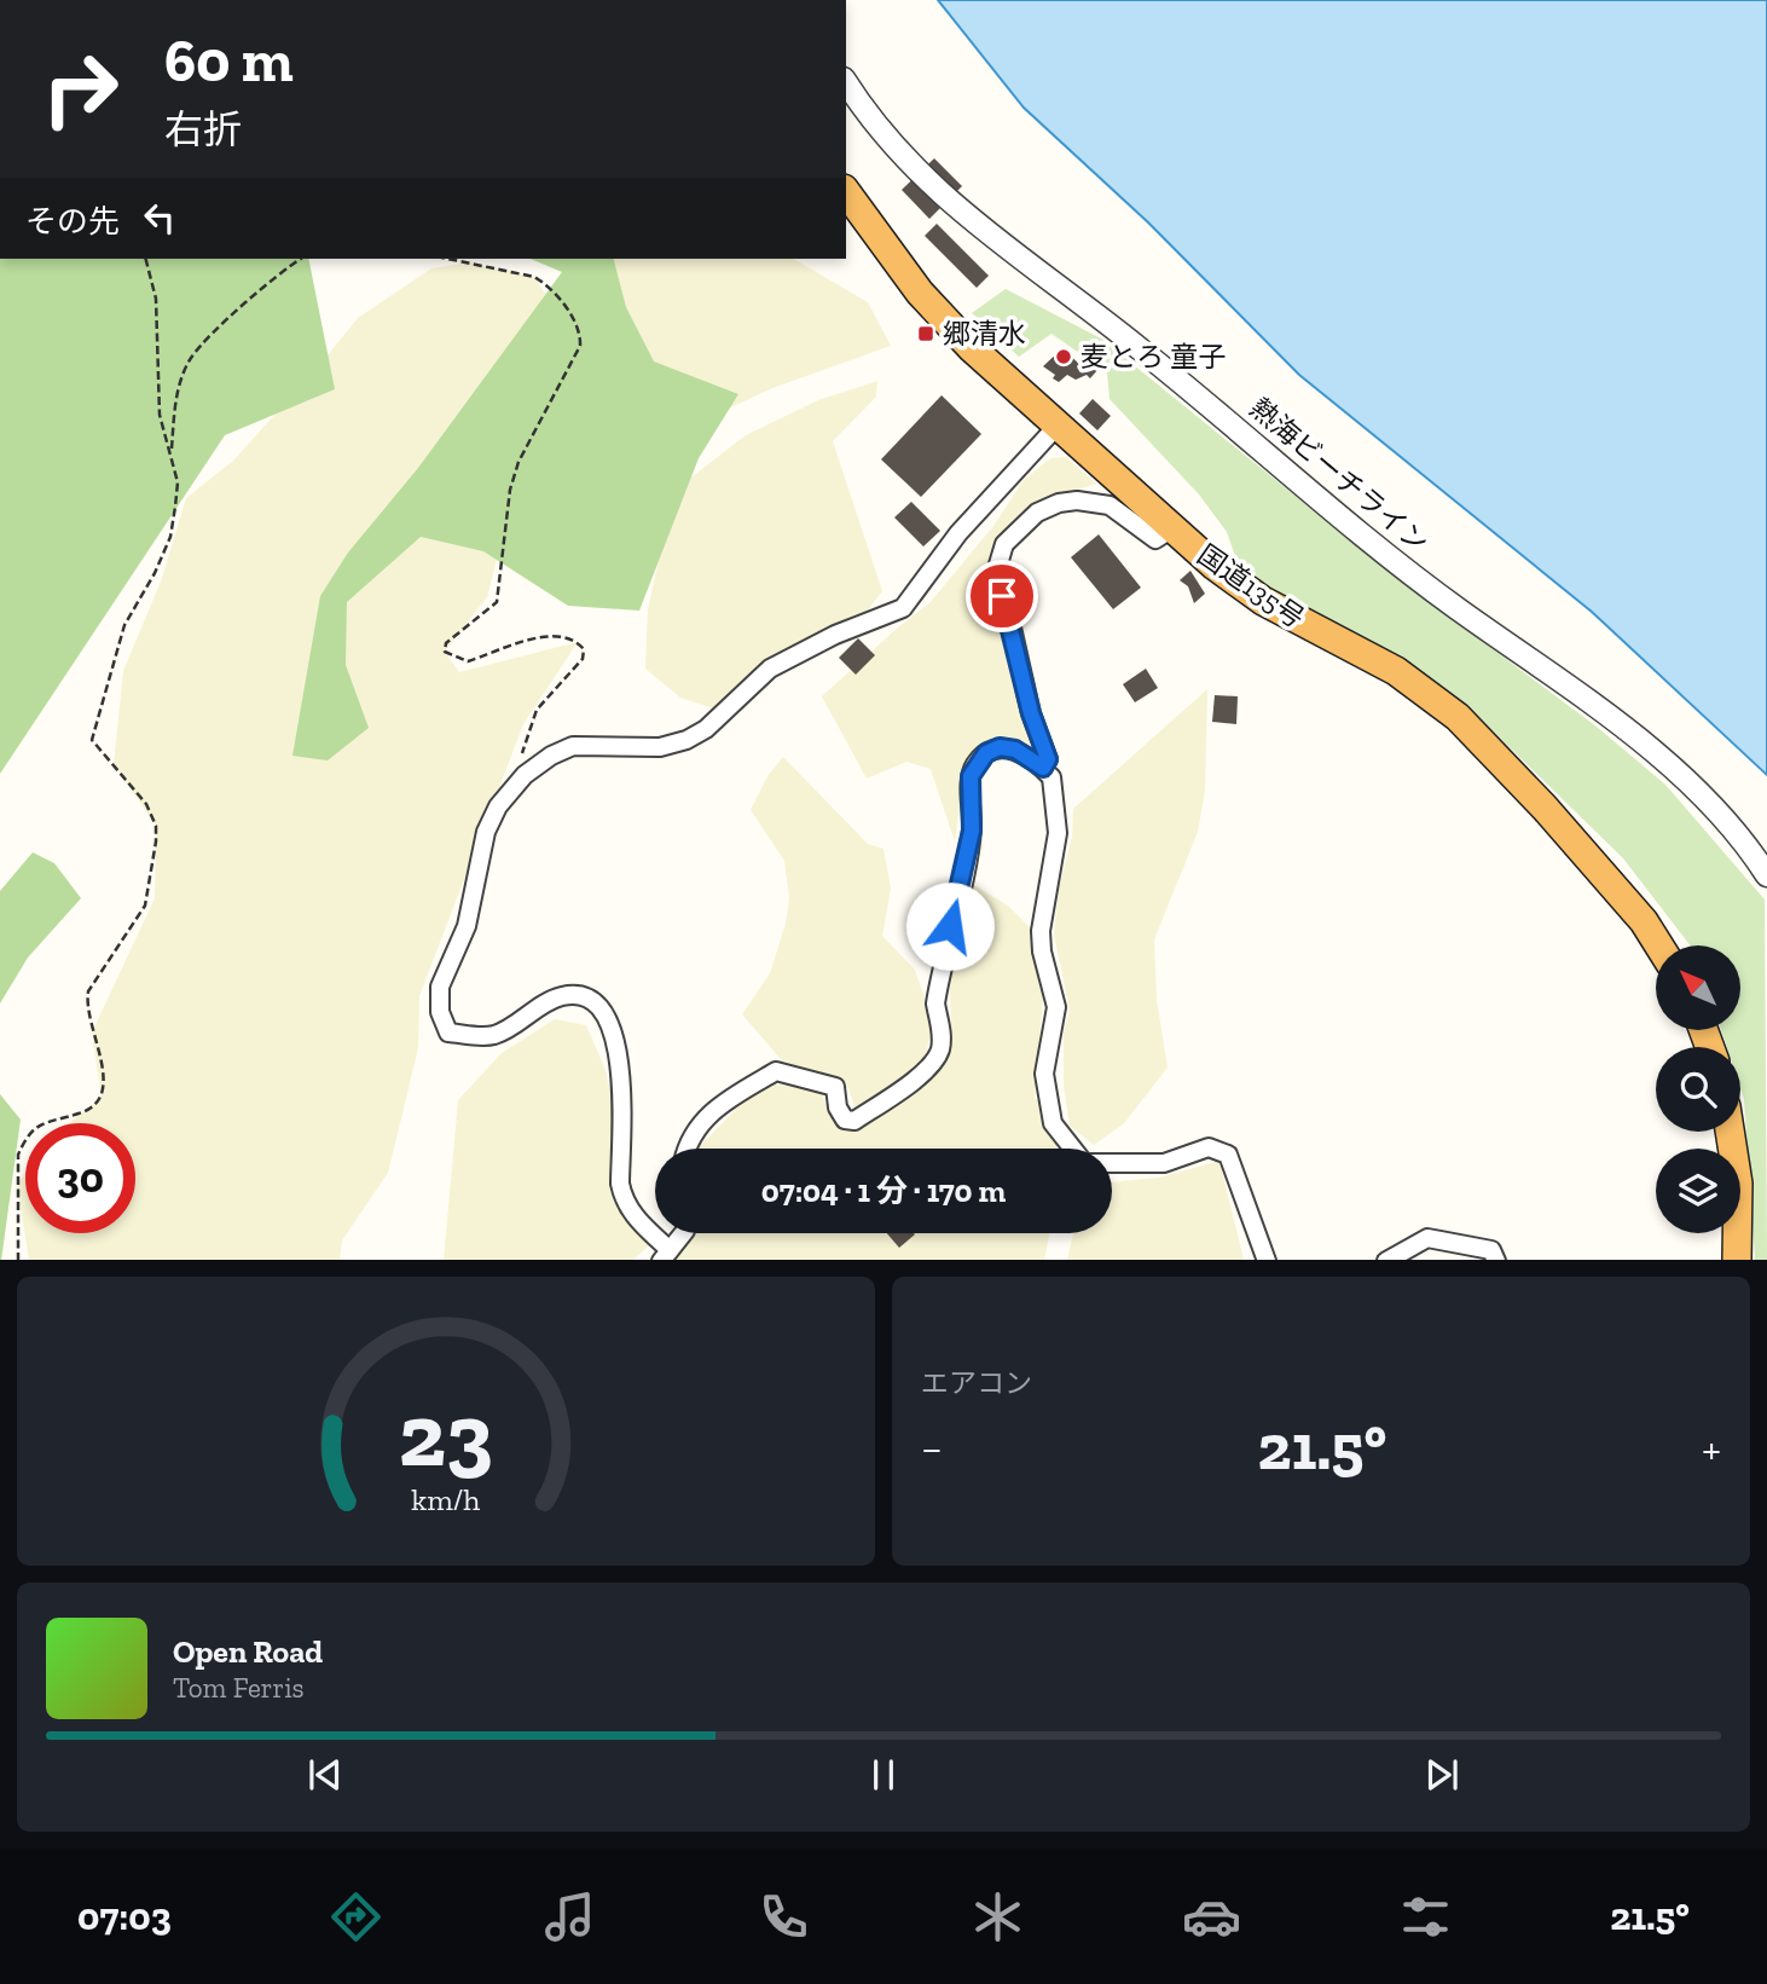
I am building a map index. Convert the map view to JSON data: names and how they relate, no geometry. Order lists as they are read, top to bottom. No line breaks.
{"streets":{"highway":["国道135号"],"street":["熱海ビーチライン"]},"places":{"transit":["郷清水"],"other":["麦とろ 童子"]},"north":"top left","page":{"turn":["60 m","右折"],"then":"その先","limit":"30","trip":"07:04 · 1 分 · 170 m","tile":"エアコン","heat":["−","21.5°","+"],"song":["Open Road","Tom Ferris"],"tabs":["07:03","21.5°"],"gauge":["23","km/h"]}}
